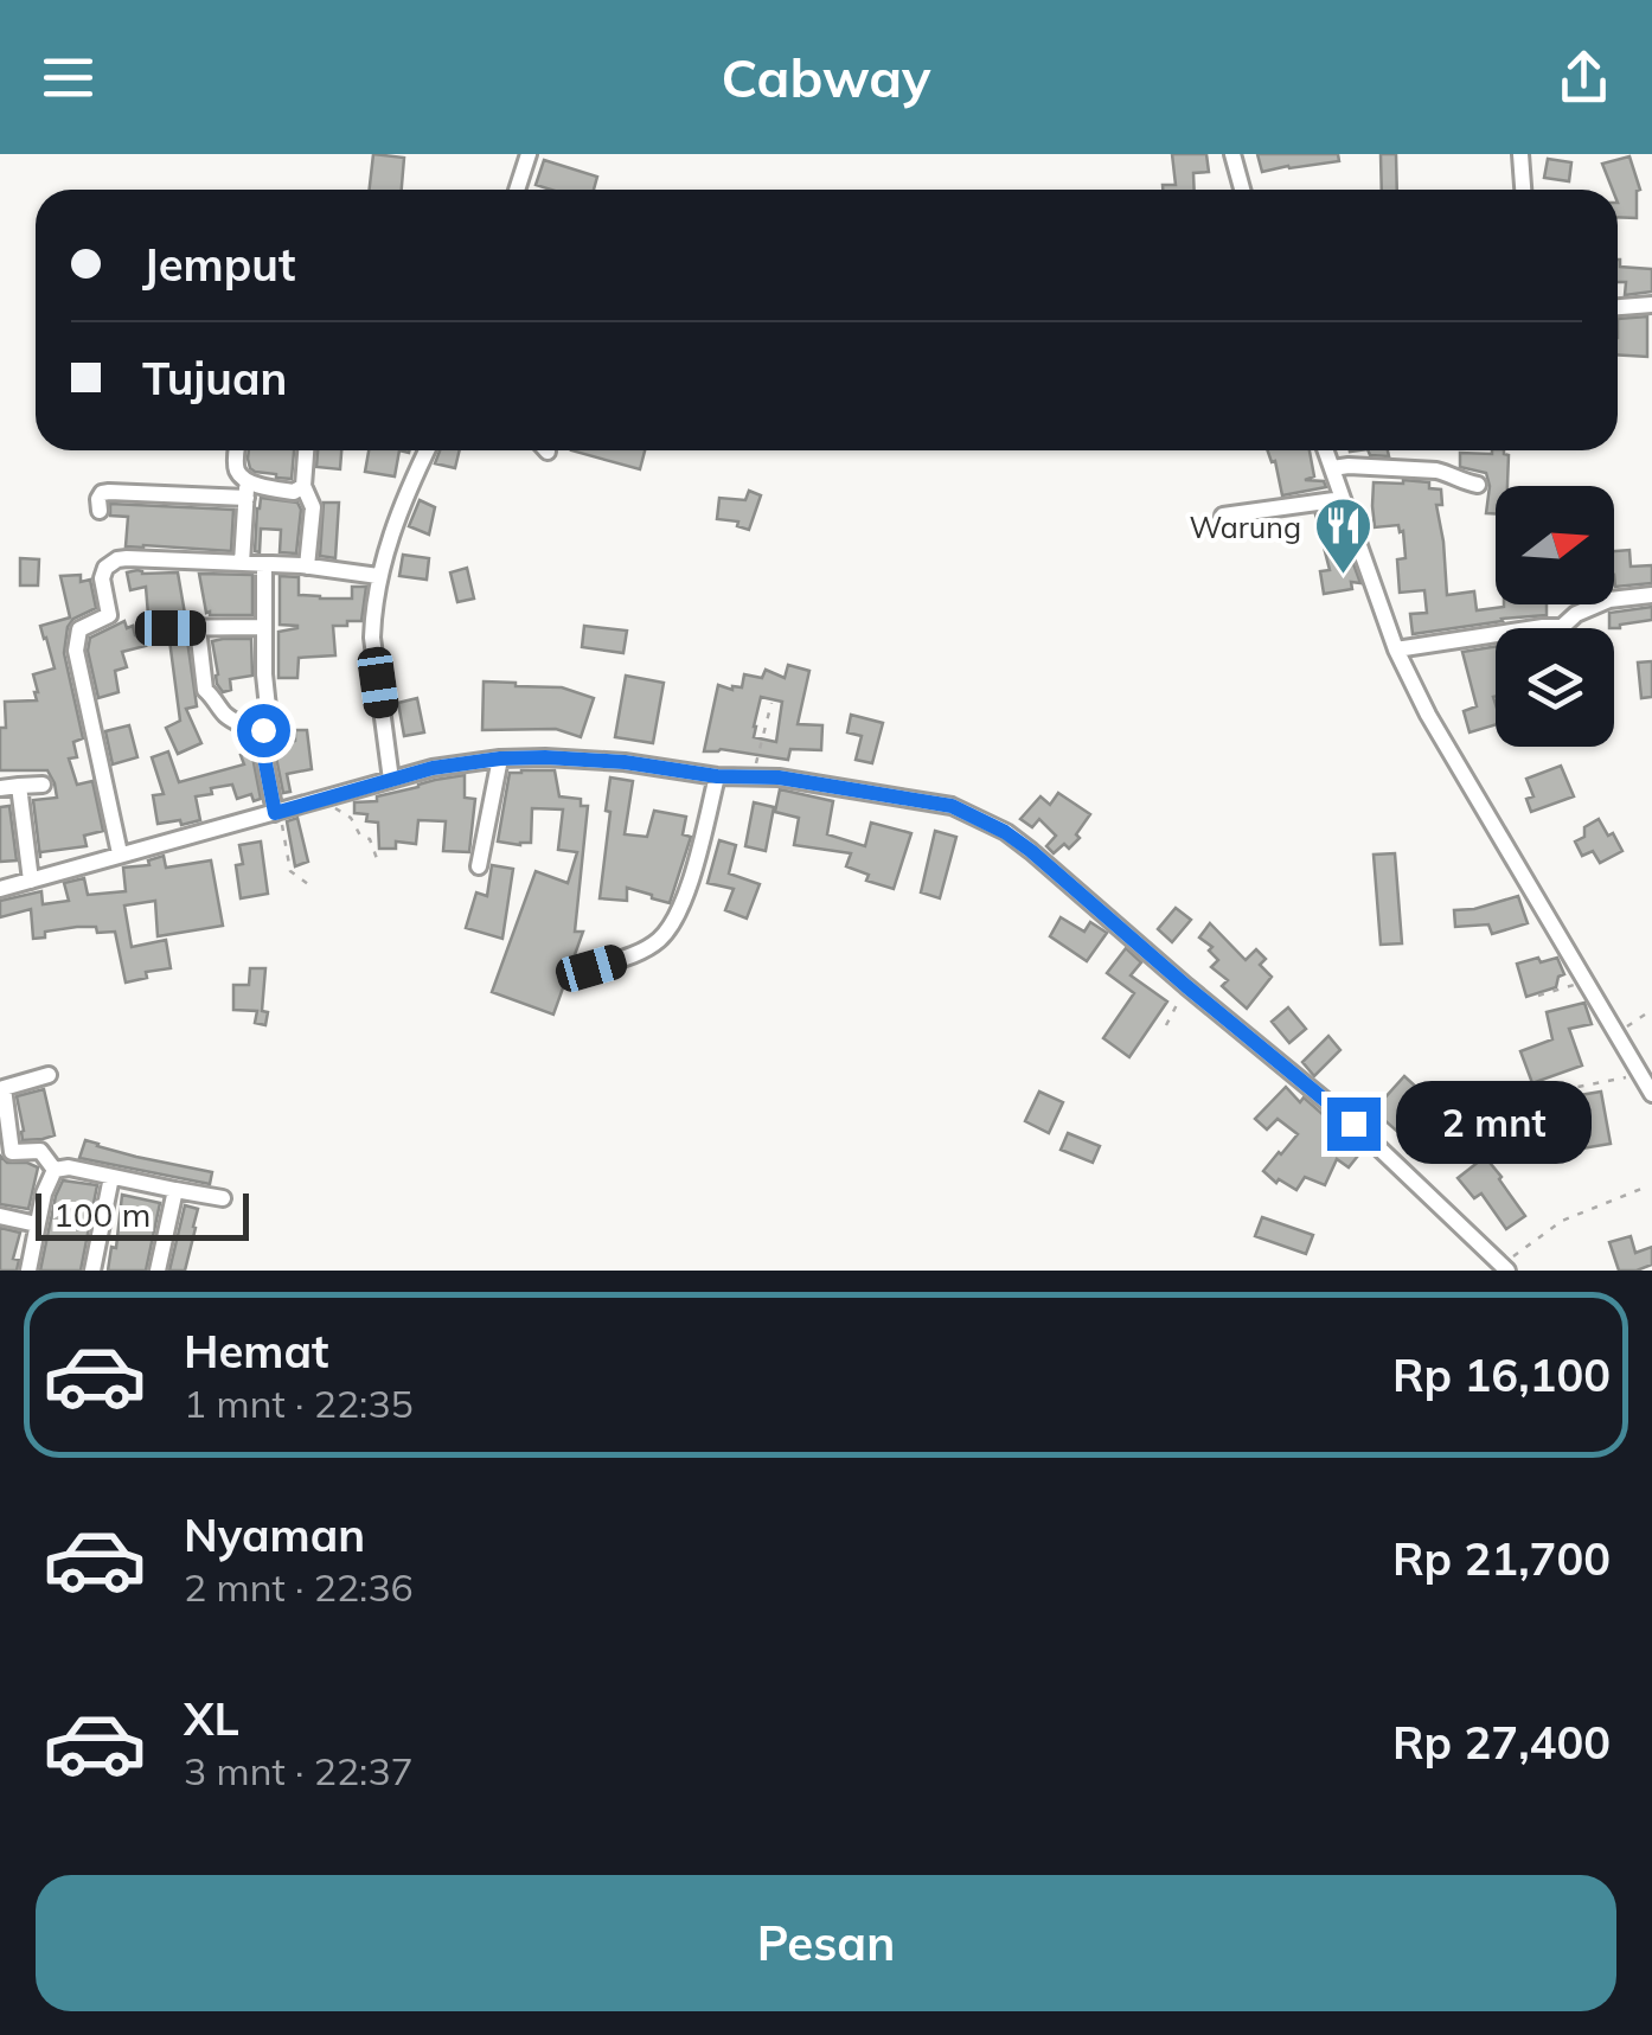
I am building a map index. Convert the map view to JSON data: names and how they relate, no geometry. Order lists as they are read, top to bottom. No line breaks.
{"places":{"restaurant":["Warung"]},"scale_bar":"100 m","north":"right","page":{"header":"Cabway","banner":["Jemput","Tujuan"],"bubble":"2 mnt","scale":"100 m","list":[{"name":"Hemat","note":"1 mnt · 22:35","value":"Rp 16,100"},{"name":"Nyaman","note":"2 mnt · 22:36","value":"Rp 21,700"},{"name":"XL","note":"3 mnt · 22:37","value":"Rp 27,400"}],"buttons":"Pesan"}}
